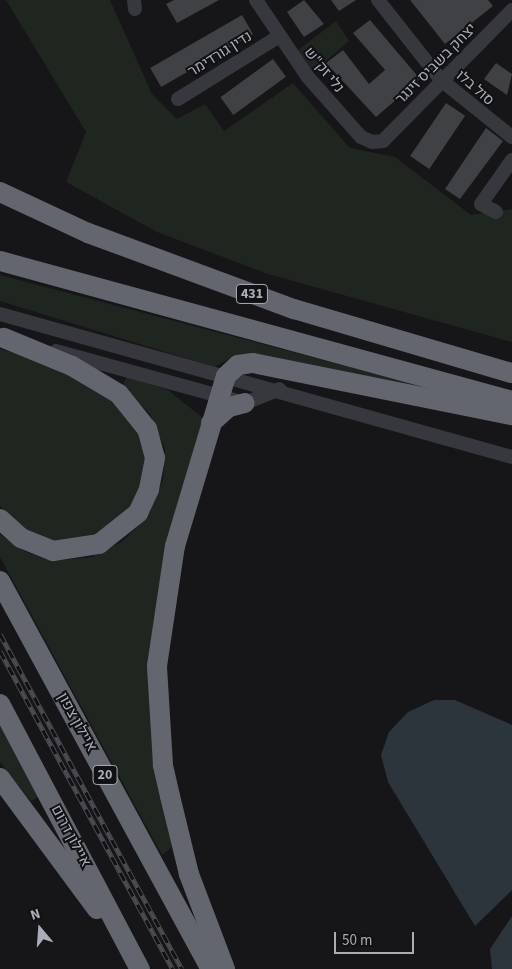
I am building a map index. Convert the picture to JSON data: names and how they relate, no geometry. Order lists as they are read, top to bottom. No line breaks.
{"streets":{"highway":["431","איילון צפון","20","איילון דרום"],"street":["נדין גורדימר","יצחק בשביס זינגר","נלי זק\"ש","סול בלו"]},"crossings":[["נדין גורדימר","נלי זק\"ש"],["יצחק בשביס זינגר","נלי זק\"ש"],["יצחק בשביס זינגר","סול בלו"]],"scale_bar":"50 m","north":"top"}
